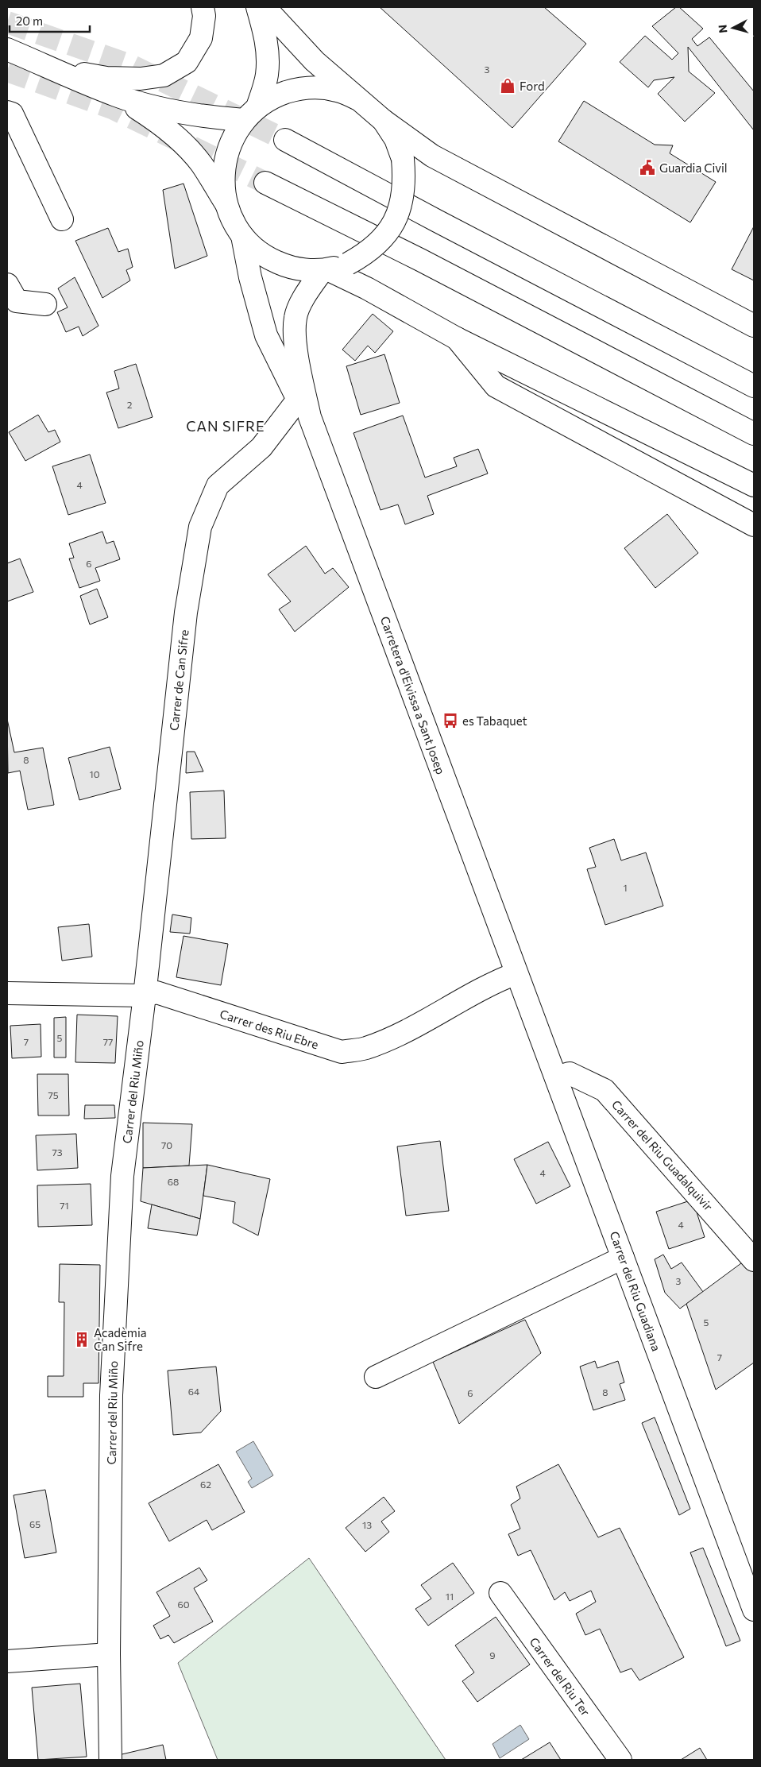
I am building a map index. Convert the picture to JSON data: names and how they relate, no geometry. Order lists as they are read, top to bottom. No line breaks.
{"streets":{"main road":["Carrer de Can Sifre","Carretera d'Eivissa a Sant Josep","Carrer des Riu Ebre","Carrer del Riu Miño","Carrer del Riu Guadalquivir","Carrer del Riu Guadiana","Carrer del Riu Ter"]},"crossings":[["Carrer de Can Sifre","Carretera d'Eivissa a Sant Josep"],["Carrer de Can Sifre","Carrer des Riu Ebre"],["Carrer de Can Sifre","Carrer del Riu Miño"],["Carretera d'Eivissa a Sant Josep","Carrer des Riu Ebre"],["Carretera d'Eivissa a Sant Josep","Carrer del Riu Guadiana"],["Carrer des Riu Ebre","Carrer del Riu Miño"],["Carrer des Riu Ebre","Carrer del Riu Guadiana"],["Carrer del Riu Guadalquivir","Carrer del Riu Guadiana"]],"districts":["CAN SIFRE"],"places":{"shop":["Ford"],"public building":["Guardia Civil"],"bus stop":["es Tabaquet"],"building":["Acadèmia Can Sifre"]},"house_numbers":["3","2","4","6","8","10","1","5","7","77","75","70","73","4","68","71","4","3","5","7","64","8","6","62","65","13","11","60","9"],"scale_bar":"20 m","north":"left"}
